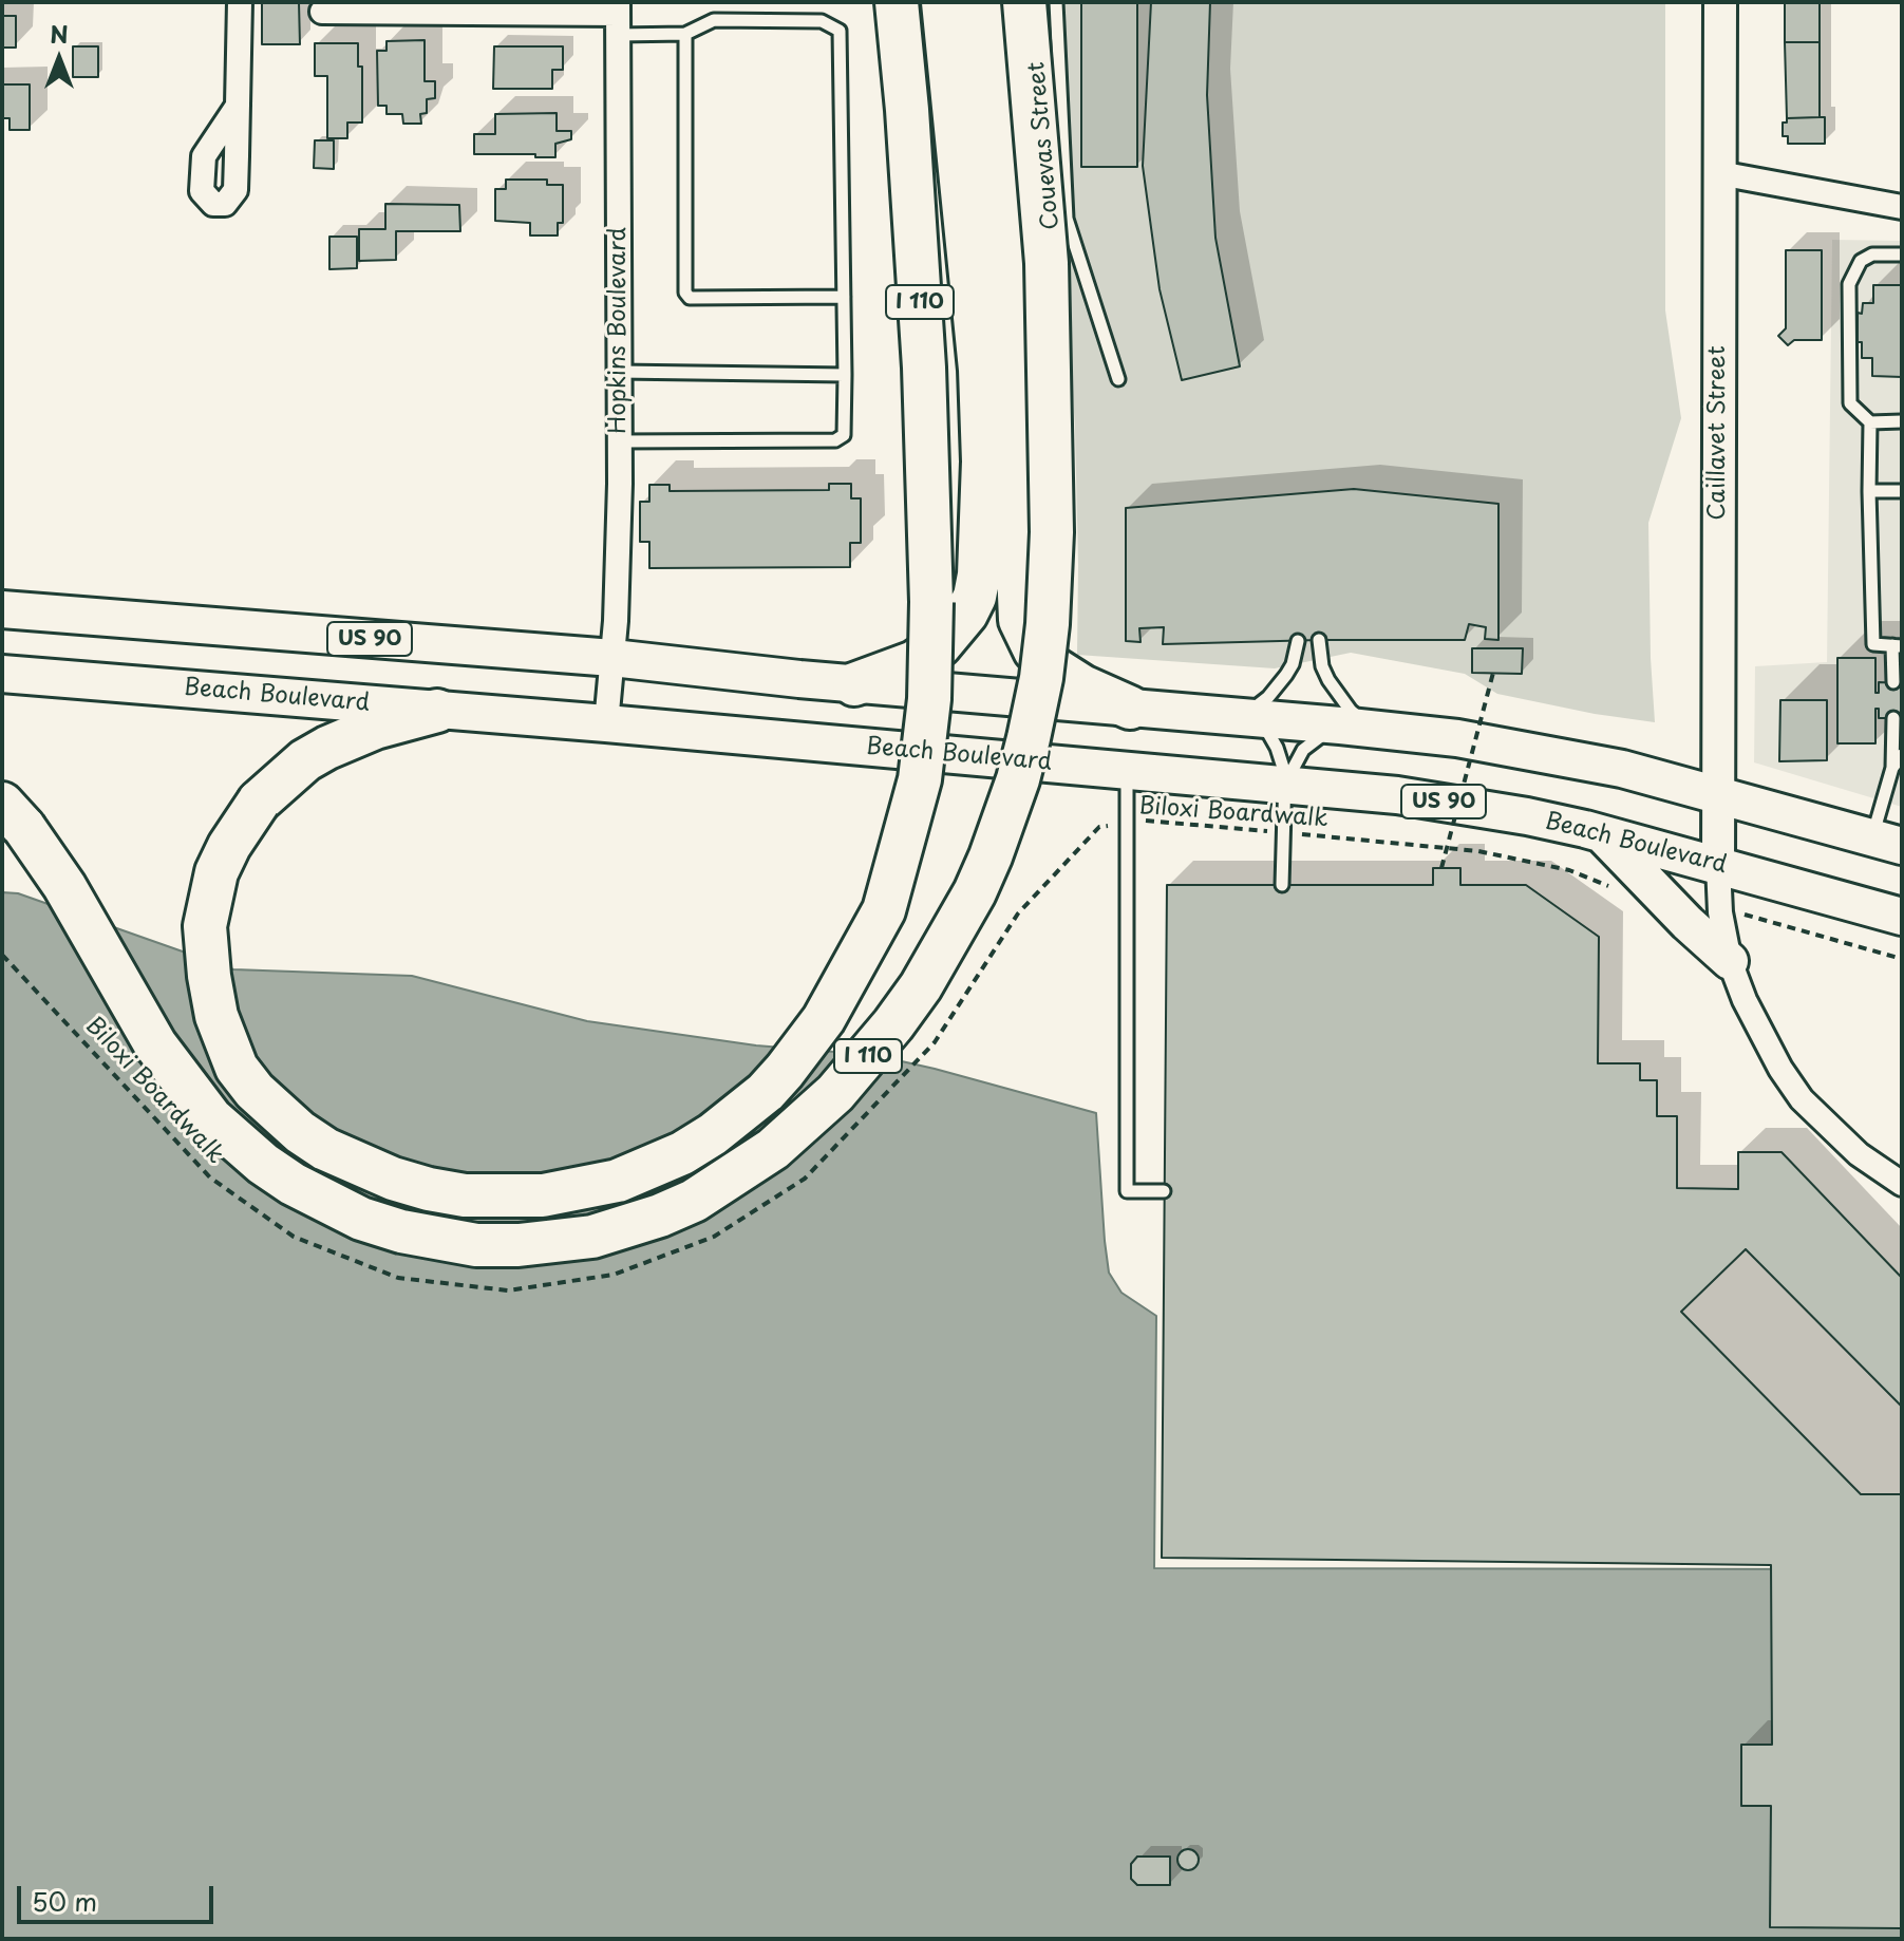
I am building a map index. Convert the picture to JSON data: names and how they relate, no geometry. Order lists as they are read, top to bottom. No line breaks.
{"streets":{"highway":["I 110"],"main road":["Caillavet Street","US 90","Beach Boulevard"],"street":["Hopkins Boulevard"],"lane":["Couevas Street"],"path":["Biloxi Boardwalk"]},"crossings":[["I 110","Beach Boulevard"],["Hopkins Boulevard","US 90"],["Hopkins Boulevard","Beach Boulevard"],["Caillavet Street","US 90"],["Caillavet Street","Beach Boulevard"]],"scale_bar":"50 m","north":"top"}
